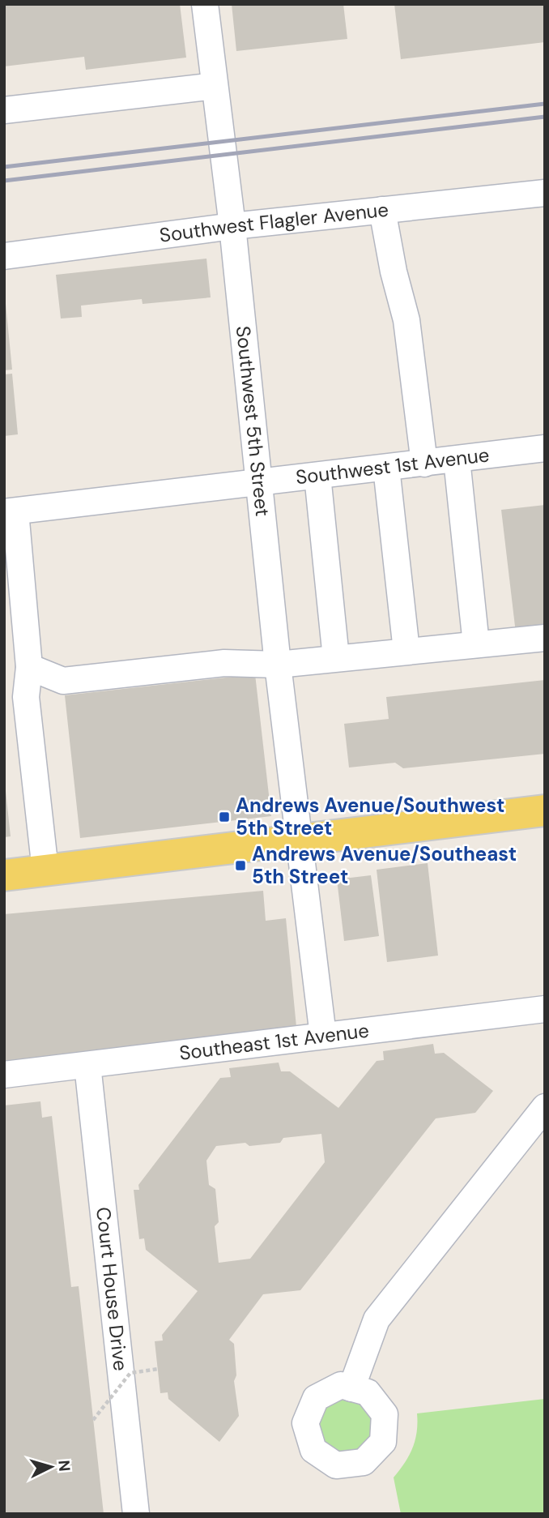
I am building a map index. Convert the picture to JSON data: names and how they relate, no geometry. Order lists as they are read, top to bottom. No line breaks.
{"streets":{"street":["Southwest Flagler Avenue","Southwest 5th Street","Southwest 1st Avenue","Southeast 1st Avenue","Court House Drive"]},"crossings":[["Southwest Flagler Avenue","Southwest 5th Street"],["Southwest 5th Street","Southwest 1st Avenue"],["Southwest 5th Street","Southeast 1st Avenue"],["Southeast 1st Avenue","Court House Drive"]],"places":{"transit":["Andrews Avenue/Southwest 5th Street","Andrews Avenue/Southeast 5th Street"]},"north":"right"}
